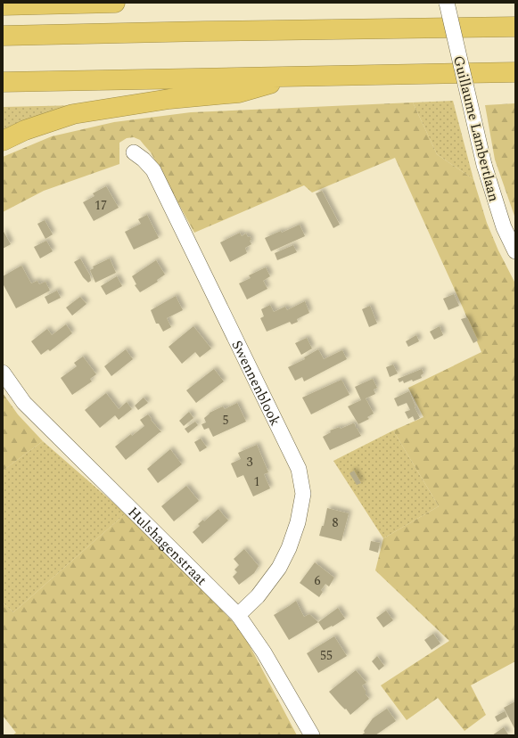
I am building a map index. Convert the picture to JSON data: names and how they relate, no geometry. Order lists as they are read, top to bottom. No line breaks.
{"streets":{"street":["Guillaume Lambertlaan","Swennenblook","Hulshagenstraat"]},"crossings":[["Swennenblook","Hulshagenstraat"]],"house_numbers":["17","5","3","1","8","6","55"]}
